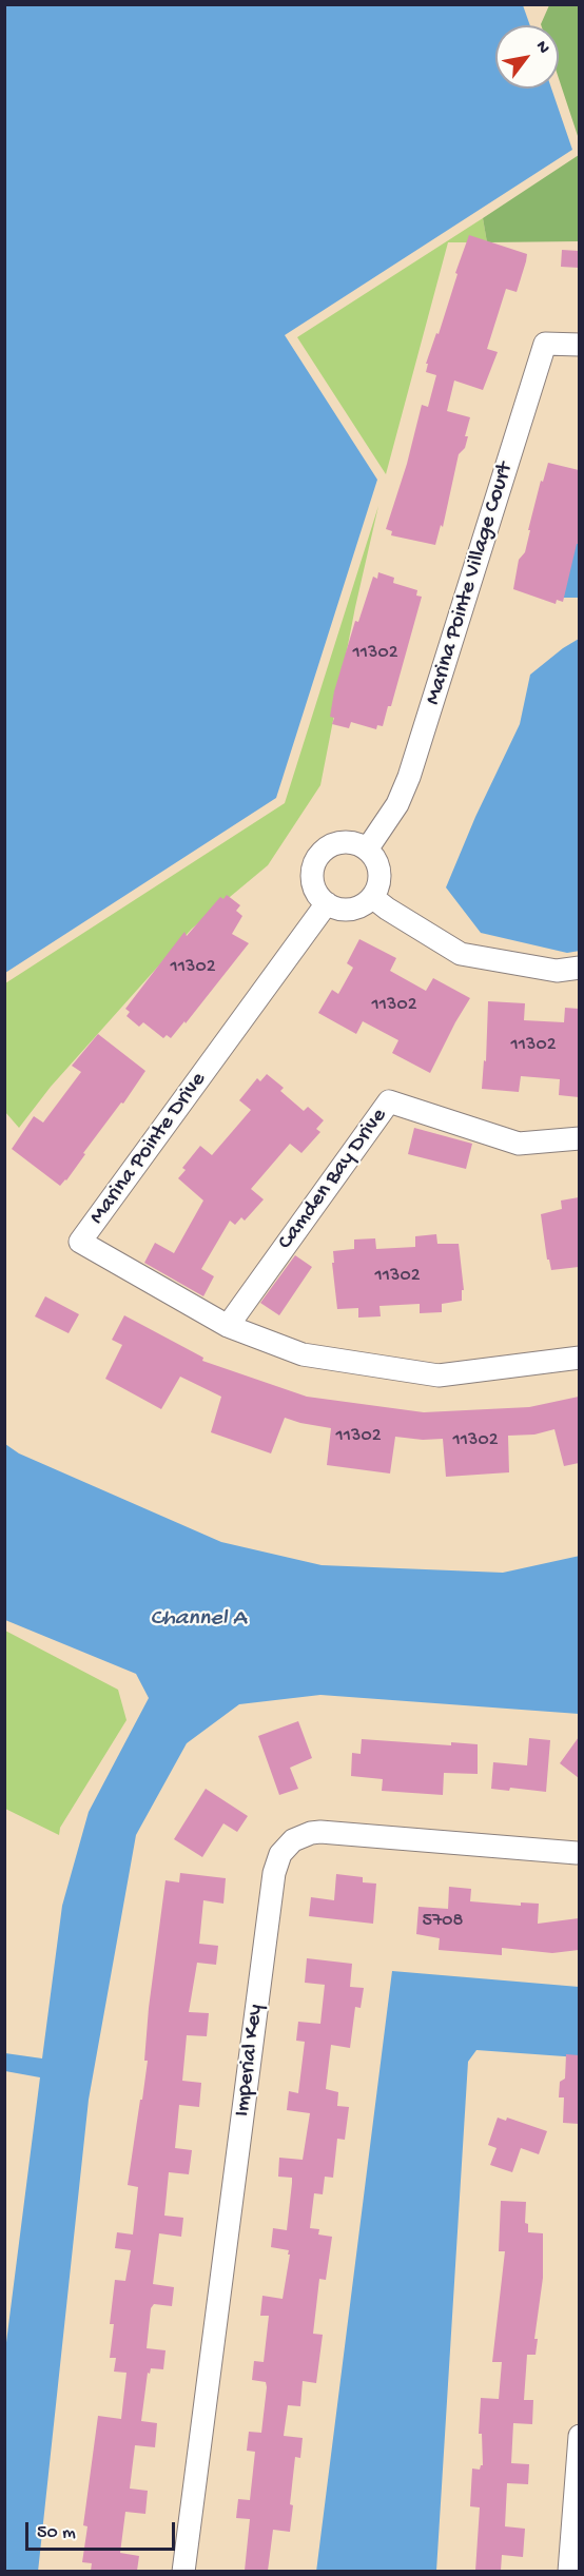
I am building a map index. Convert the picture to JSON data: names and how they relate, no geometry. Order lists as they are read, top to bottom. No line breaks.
{"streets":{"street":["Marina Pointe Village Court","Marina Pointe Drive","Camden Bay Drive","Imperial Key"]},"crossings":[["Marina Pointe Village Court","Marina Pointe Drive"],["Marina Pointe Drive","Camden Bay Drive"]],"water":["Channel A"],"house_numbers":["11302","11302","11302","11302","11302","11302","11302","5708"],"scale_bar":"50 m","north":"top right"}
